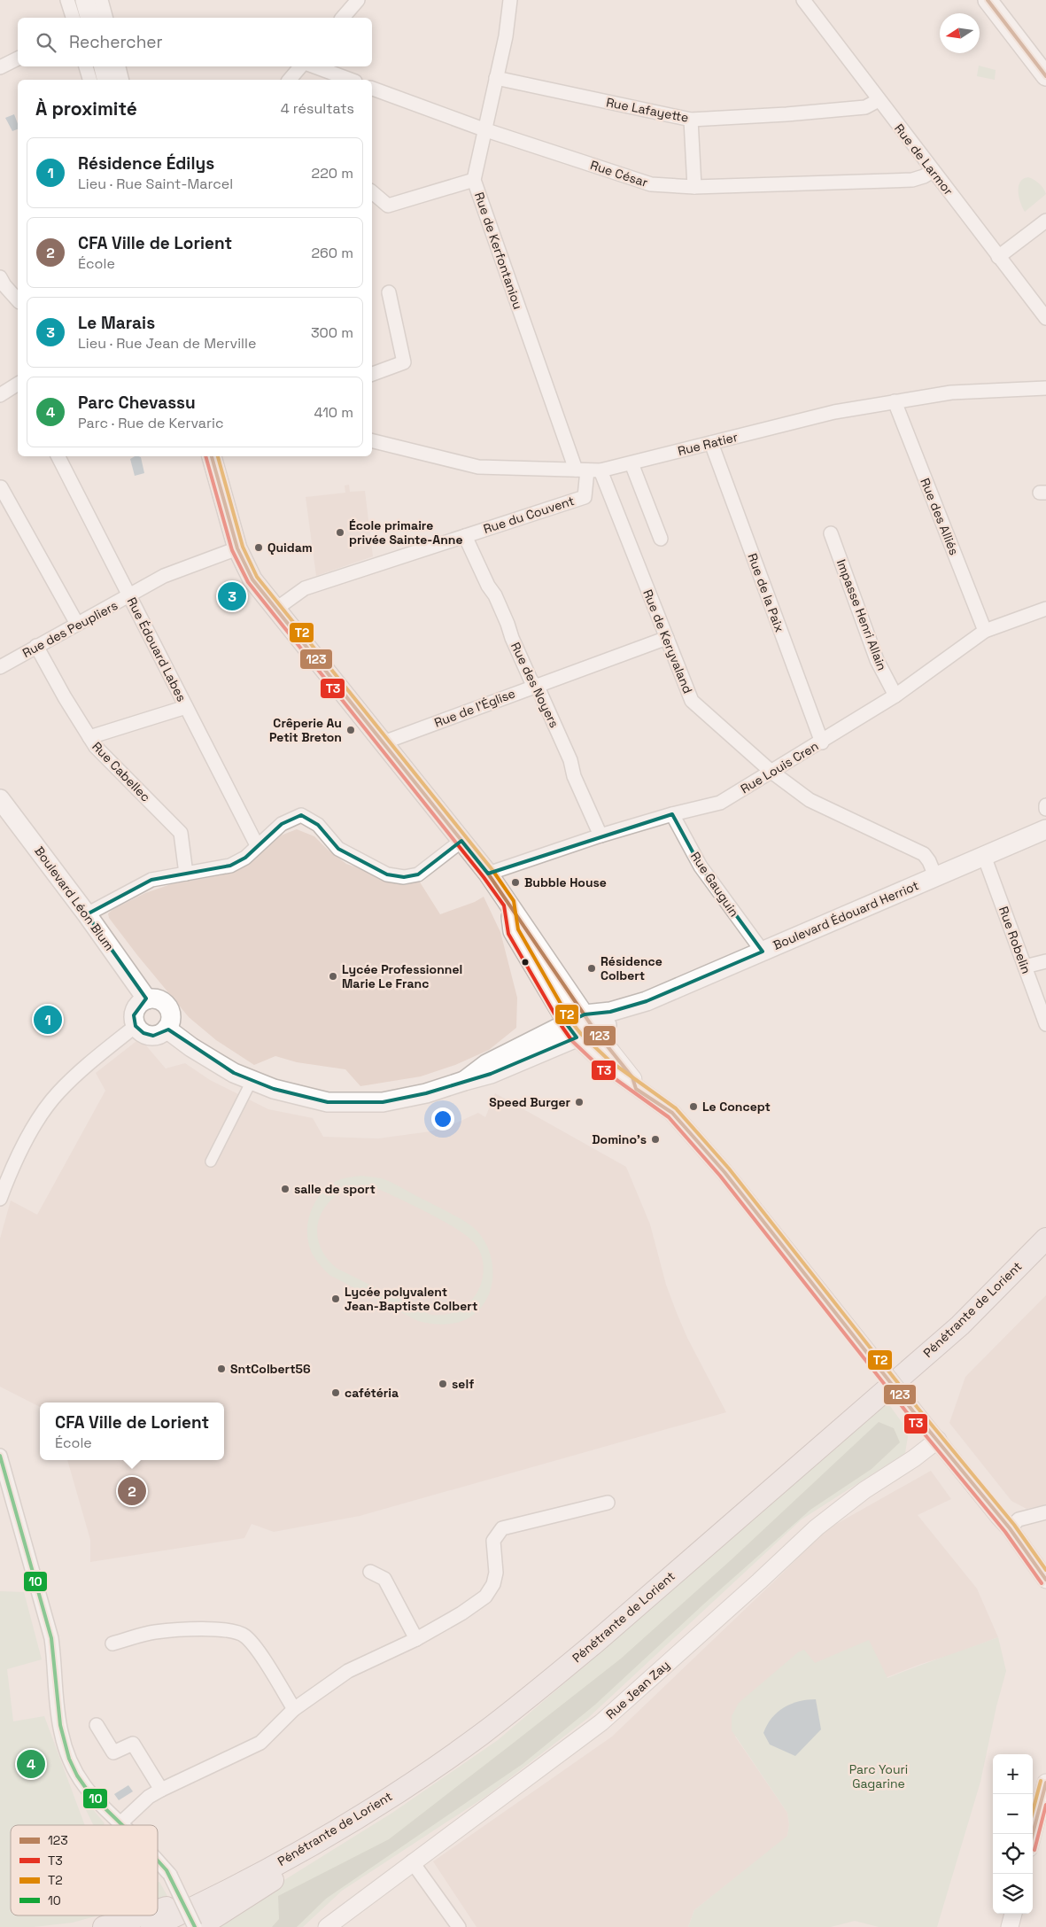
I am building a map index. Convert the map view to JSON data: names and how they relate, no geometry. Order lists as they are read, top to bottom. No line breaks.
{"streets":{"main road":["Boulevard Léon Blum","Boulevard Édouard Herriot","Pénétrante de Lorient"],"street":["Rue Lafayette","Rue de Larmor","Rue César","Rue de Kerfontaniou","Rue Ratier","Rue du Couvent","Rue des Alliés","Rue de la Paix","Impasse Henri Allain","Rue des Peupliers","Rue de Keryvaland","Rue Édouard Labes","Rue des Noyers","Rue de l'Église","Rue Louis Cren","Rue Cabellec","Rue Gauguin","Rue Robelin","Rue Jean Zay"]},"crossings":[["Rue Lafayette","Rue de Larmor"],["Rue Lafayette","Rue de Kerfontaniou"],["Rue de Larmor","Rue César"],["Rue César","Rue de Kerfontaniou"],["Rue de Kerfontaniou","Rue Ratier"],["Rue de Kerfontaniou","Rue du Couvent"],["Rue Ratier","Rue du Couvent"],["Rue Ratier","Rue des Alliés"],["Rue Ratier","Rue de la Paix"],["Rue Ratier","Rue de Keryvaland"],["Rue du Couvent","Rue des Noyers"],["Rue des Alliés","Rue Louis Cren"],["Rue de la Paix","Rue Louis Cren"],["Impasse Henri Allain","Rue Louis Cren"],["Rue des Peupliers","Rue Édouard Labes"],["Rue des Peupliers","Rue Cabellec"],["Rue de Keryvaland","Rue de l'Église"],["Rue de Keryvaland","Rue Louis Cren"],["Rue de Keryvaland","Boulevard Édouard Herriot"],["Rue des Noyers","Rue de l'Église"],["Rue des Noyers","Rue Louis Cren"],["Rue Louis Cren","Rue Gauguin"],["Rue Gauguin","Boulevard Édouard Herriot"],["Boulevard Édouard Herriot","Rue Robelin"]],"parks":["Parc Youri Gagarine"],"places":["École primaire privée Sainte-Anne","Quidam","Crêperie Au Petit Breton","Bubble House","Résidence Colbert","Lycée Professionnel Marie Le Franc","Speed Burger","Le Concept","Domino's","salle de sport","Lycée polyvalent Jean-Baptiste Colbert","SntColbert56","self","cafétéria"],"lines":["transit line 123","transit line T3","transit line T2","transit line 10"],"legend":["123","T3","T2","10"],"north":"left","page":{"search":"Rechercher","heading":["À proximité","4 résultats"],"list":[{"mark":"1","name":"Résidence Édilys","note":"Lieu · Rue Saint-Marcel","value":"220 m"},{"mark":"2","name":"CFA Ville de Lorient","note":"École","value":"260 m"},{"mark":"3","name":"Le Marais","note":"Lieu · Rue Jean de Merville","value":"300 m"},{"mark":"4","name":"Parc Chevassu","note":"Parc · Rue de Kervaric","value":"410 m"}],"pins":["3","1","2","4"],"popup":["CFA Ville de Lorient","École"],"map_buttons":["+","−"]}}
